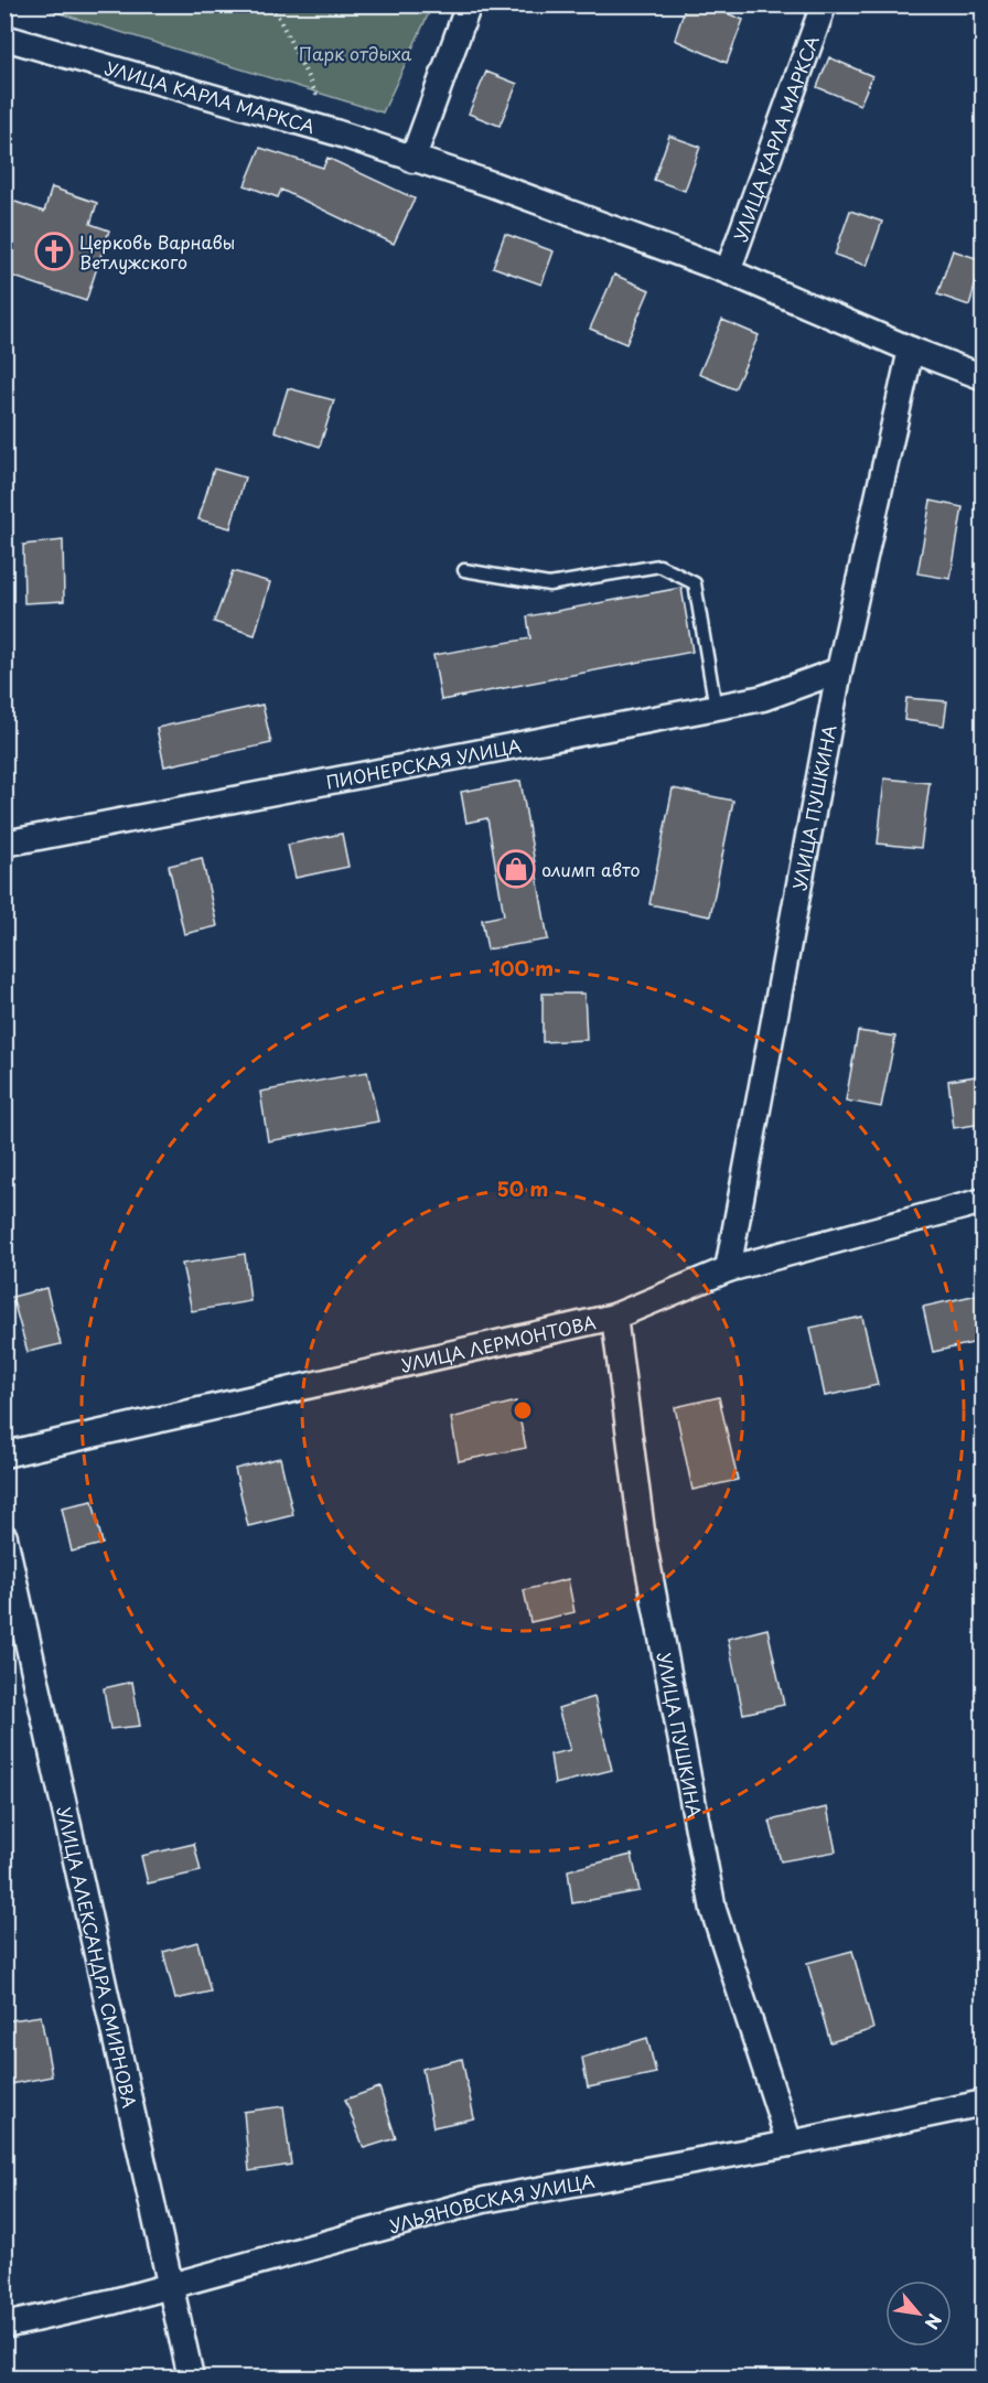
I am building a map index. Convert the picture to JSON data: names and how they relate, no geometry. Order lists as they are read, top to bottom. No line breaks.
{"streets":{"street":["УЛИЦА КАРЛА МАРКСА","ПИОНЕРСКАЯ УЛИЦА","УЛИЦА ПУШКИНА","УЛИЦА ЛЕРМОНТОВА","УЛИЦА АЛЕКСАНДРА СМИРНОВА","УЛЬЯНОВСКАЯ УЛИЦА"]},"crossings":[["УЛИЦА КАРЛА МАРКСА","УЛИЦА ПУШКИНА"],["ПИОНЕРСКАЯ УЛИЦА","УЛИЦА ПУШКИНА"],["УЛИЦА ПУШКИНА","УЛИЦА ЛЕРМОНТОВА"],["УЛИЦА ПУШКИНА","УЛЬЯНОВСКАЯ УЛИЦА"],["УЛИЦА АЛЕКСАНДРА СМИРНОВА","УЛЬЯНОВСКАЯ УЛИЦА"]],"parks":["Парк отдыха"],"places":{"church":["Церковь Варнавы Ветлужского"],"shop":["олимп авто"]},"north":"bottom right","rings":["100 m","50 m"]}
